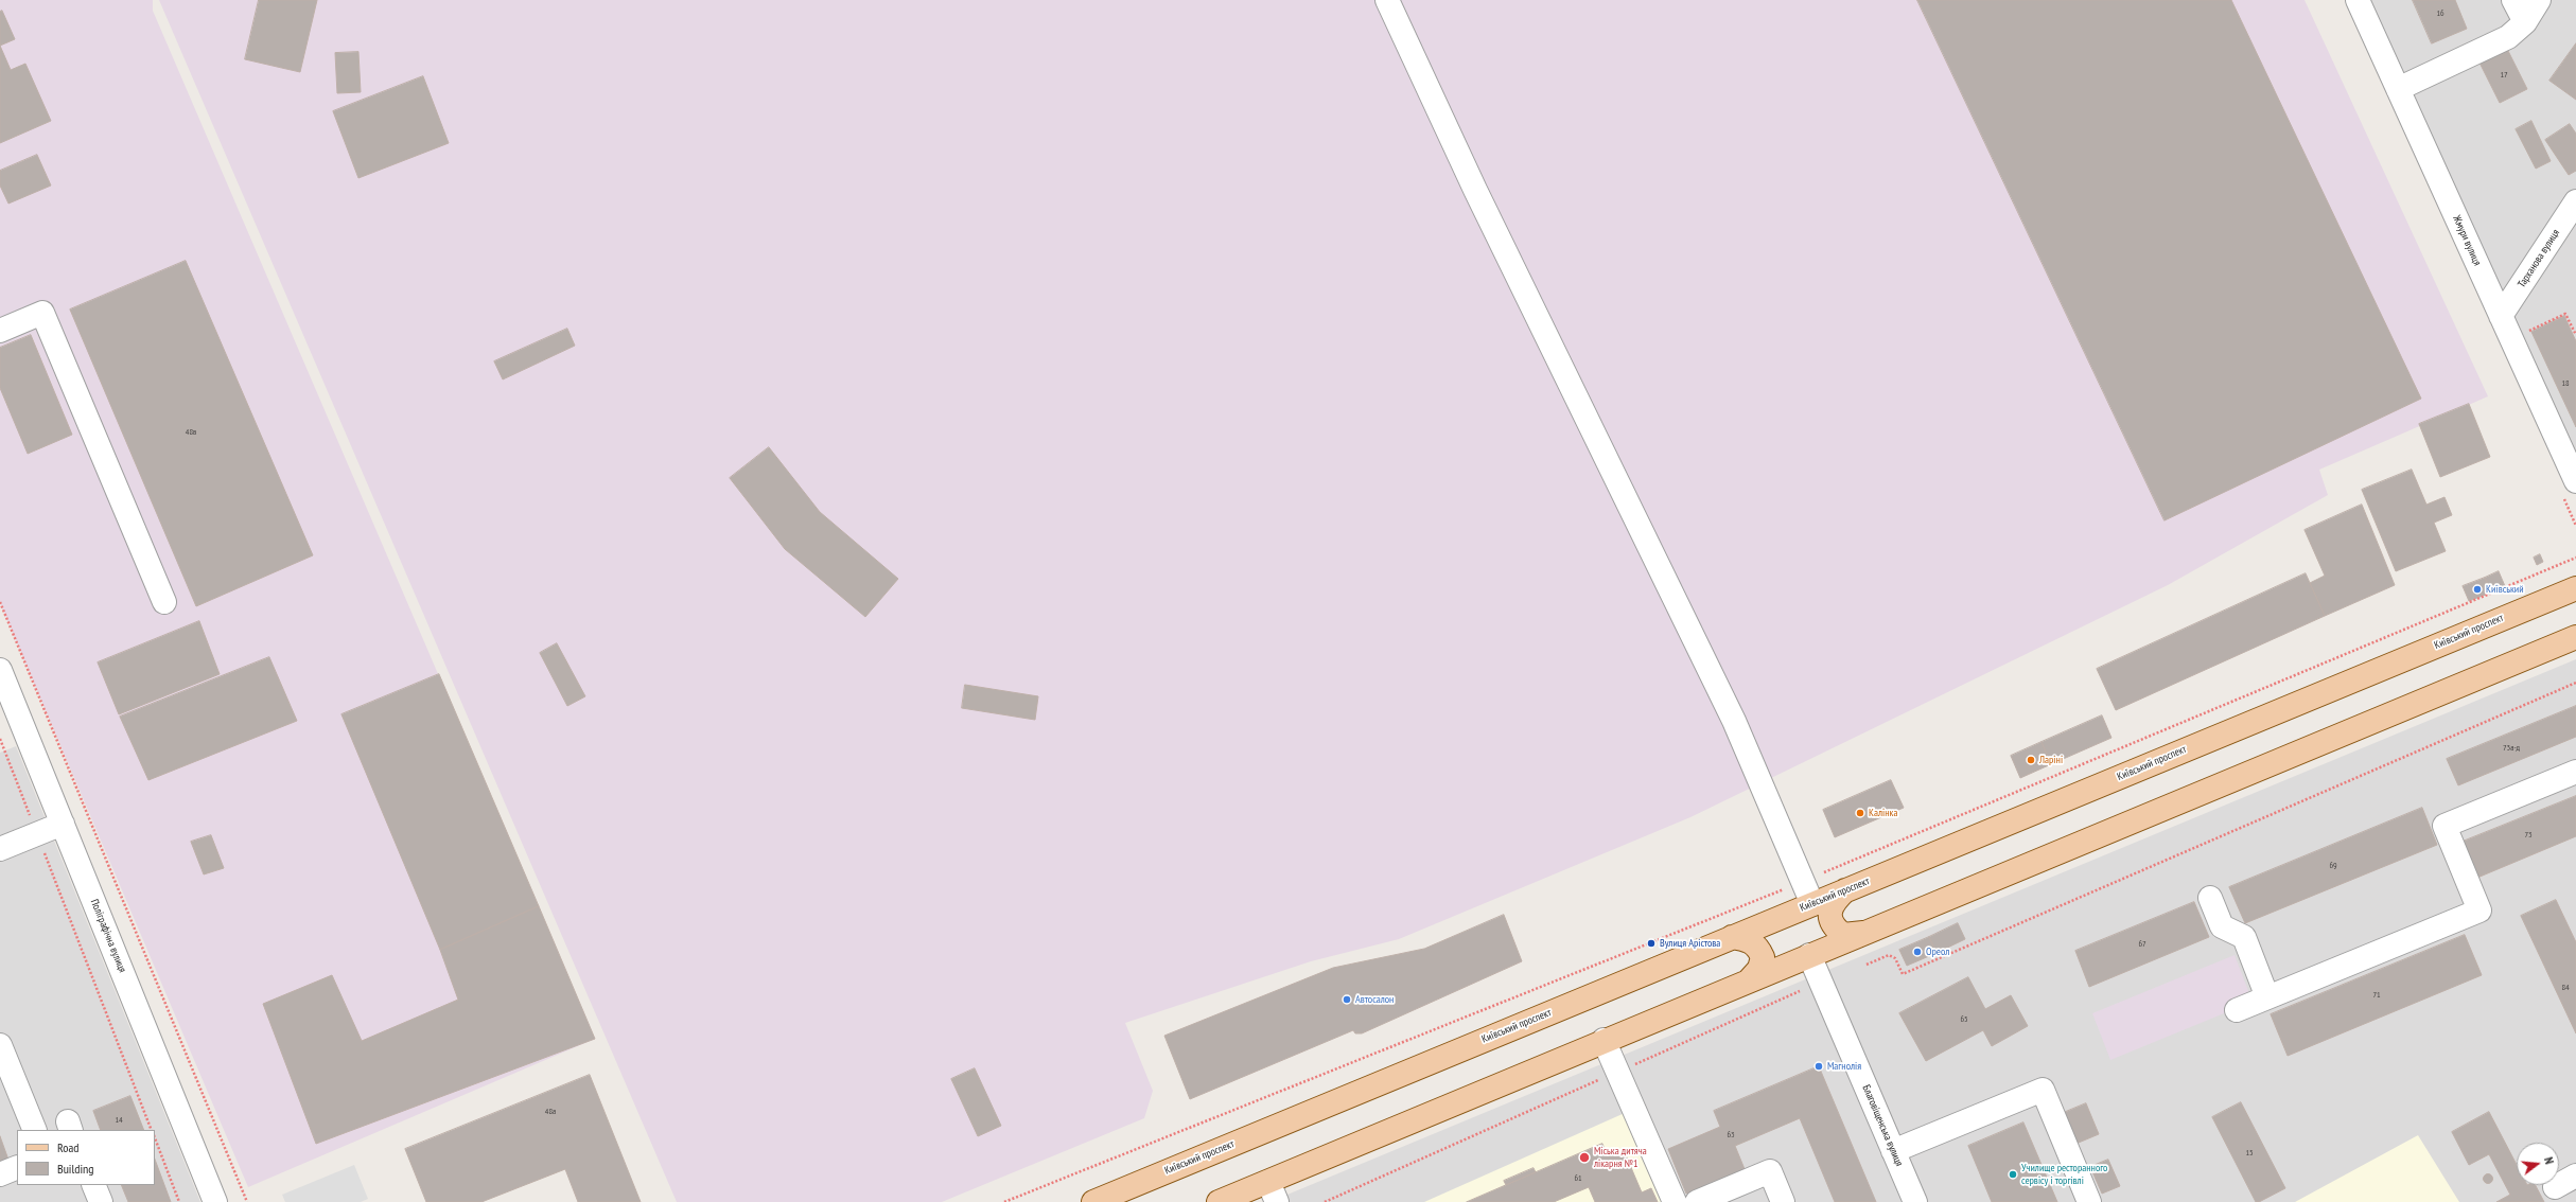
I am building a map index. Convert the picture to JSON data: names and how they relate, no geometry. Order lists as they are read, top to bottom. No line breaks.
{"streets":{"main road":["Київський проспект"],"street":["Жмури вулиця","Тарханова вулиця","Поліграфічна вулиця","Благовіщенська вулиця"]},"crossings":[["Жмури вулиця","Тарханова вулиця"]],"places":["Київський","Ларіні","Калінка","Вулиця Арістова","Ореол","Автосалон","Магнолія","Міська дитяча лікарня №1","Училище ресторанного сервісу і торгівлі"],"house_numbers":["16","17","18","48в","73а-д","73","69","67","84","71","65","48а","14","63","15","61"],"legend":["Road","Building"],"north":"right"}
